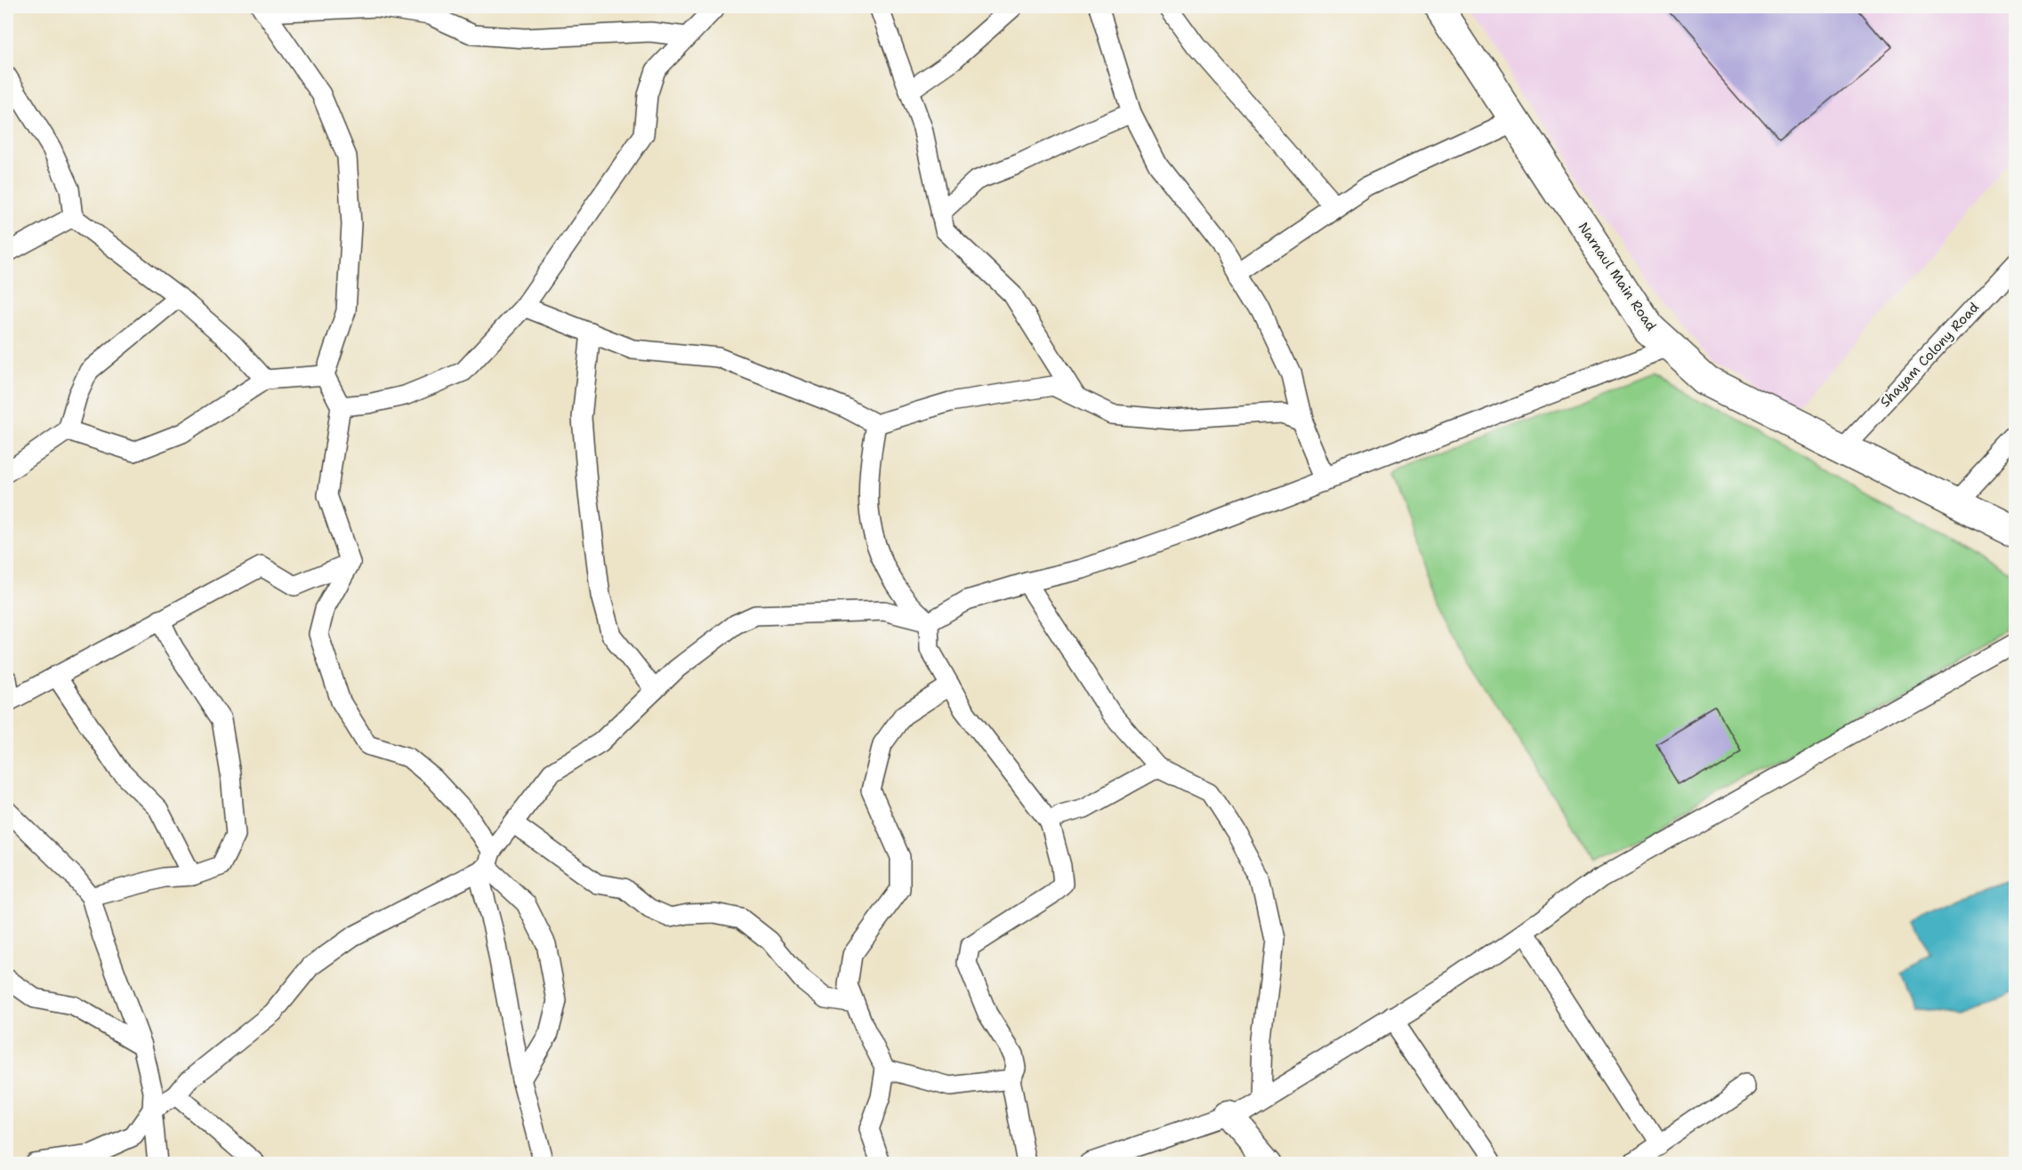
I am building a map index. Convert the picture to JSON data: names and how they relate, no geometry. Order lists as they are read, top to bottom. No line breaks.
{"streets":{"main road":["Narnaul Main Road"],"street":["Shayam Colony Road"]},"crossings":[["Narnaul Main Road","Shayam Colony Road"]]}
